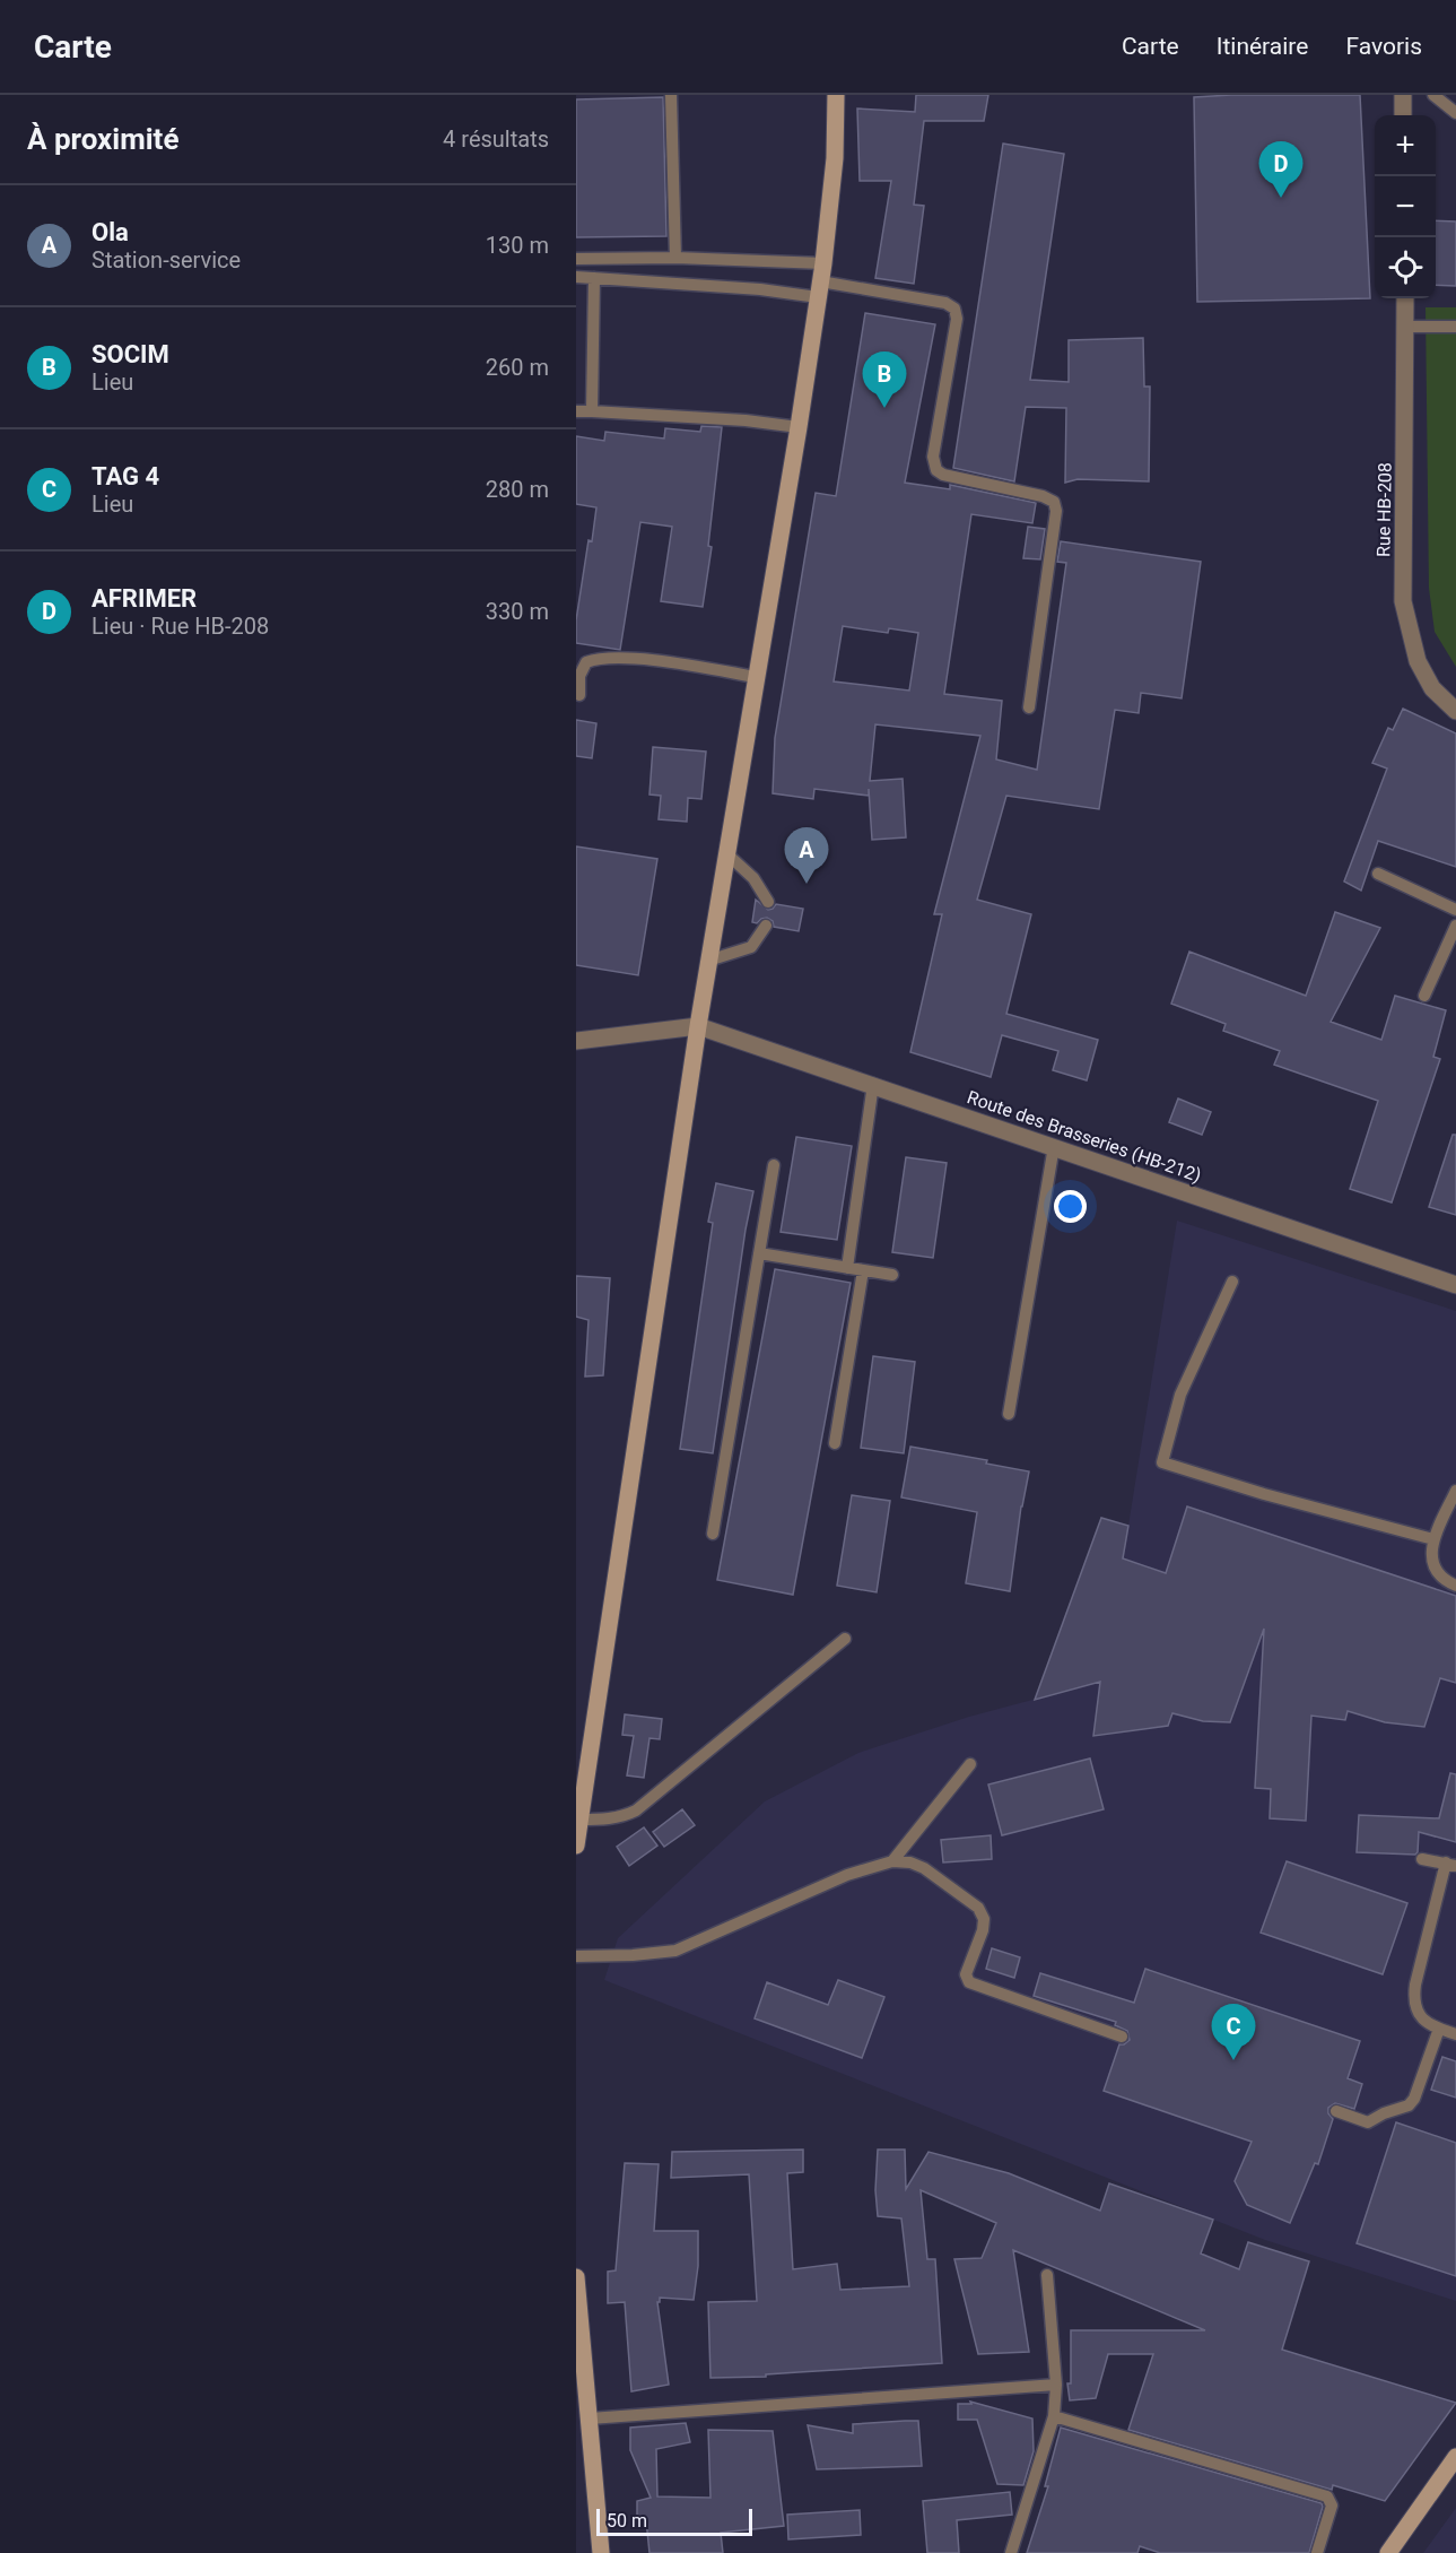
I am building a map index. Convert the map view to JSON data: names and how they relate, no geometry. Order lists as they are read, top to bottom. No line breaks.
{"streets":{"street":["Rue HB-208","Route des Brasseries (HB-212)"]},"scale_bar":"50 m","page":{"header":"Carte","nav":["Carte","Itinéraire","Favoris"],"heading":["À proximité","4 résultats"],"map_buttons":["+","−"],"pins":["D","B","A","C"],"list":[{"mark":"A","name":"Ola","note":"Station-service","value":"130 m"},{"mark":"B","name":"SOCIM","note":"Lieu","value":"260 m"},{"mark":"C","name":"TAG 4","note":"Lieu","value":"280 m"},{"mark":"D","name":"AFRIMER","note":"Lieu · Rue HB-208","value":"330 m"}],"scale":"50 m"}}
